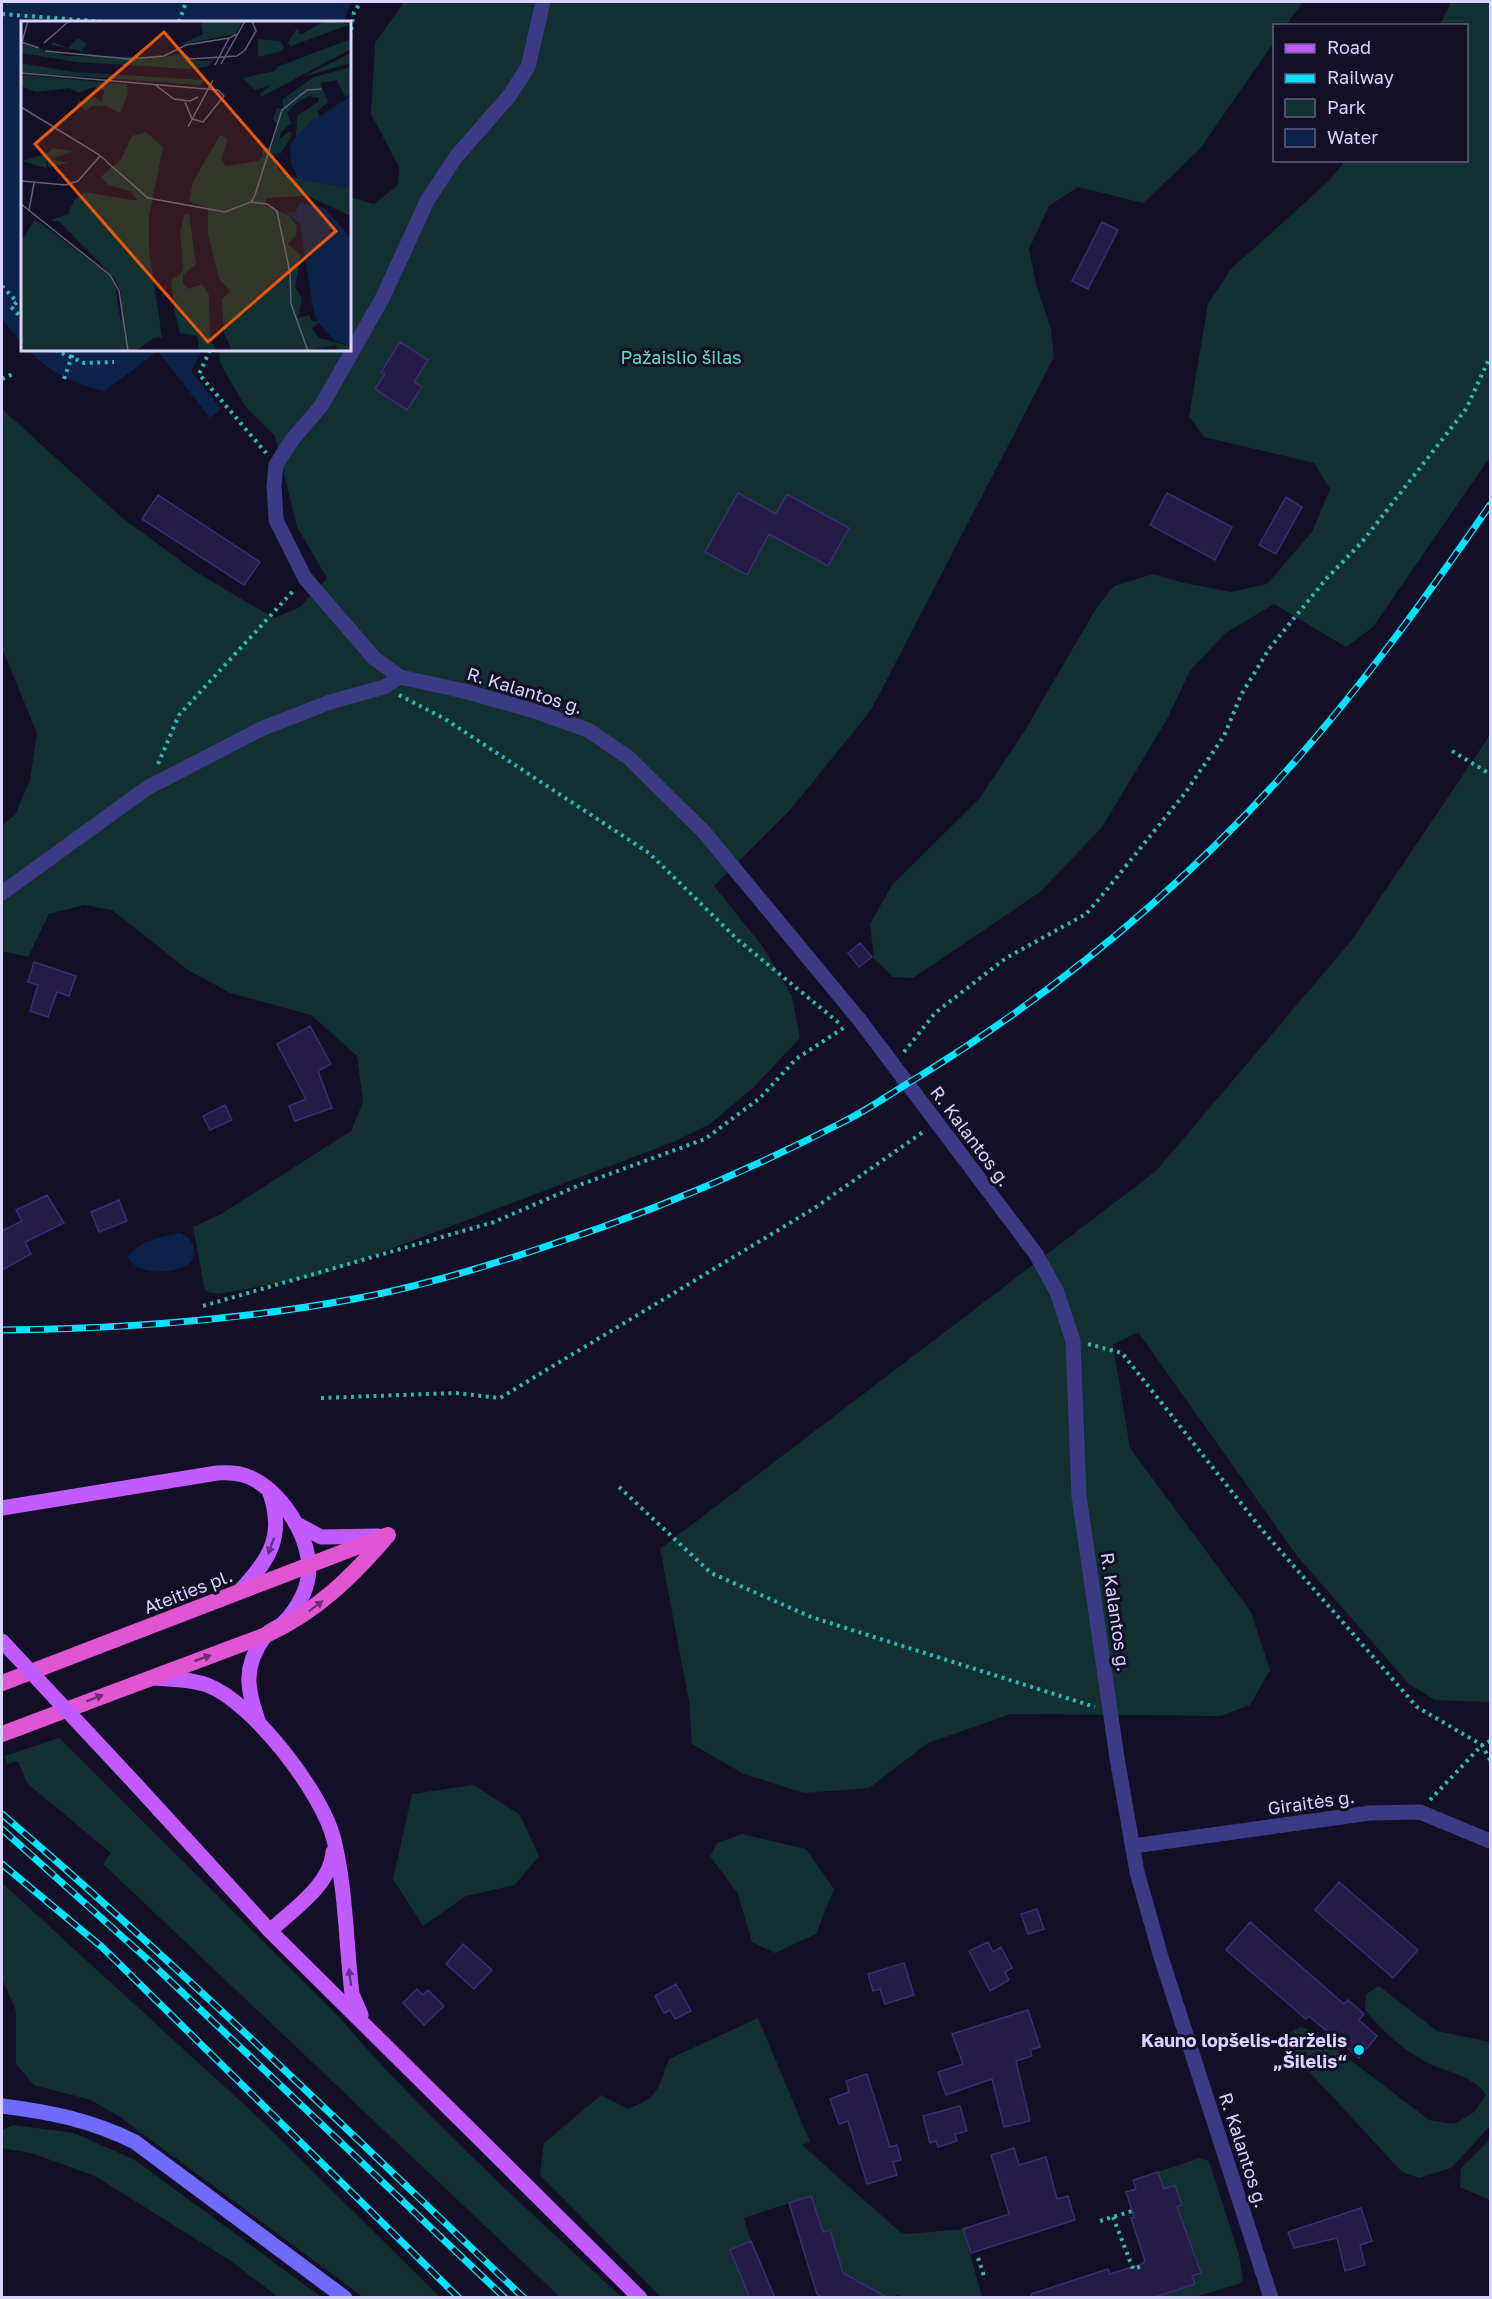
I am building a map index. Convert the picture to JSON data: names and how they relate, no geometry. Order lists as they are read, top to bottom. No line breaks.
{"streets":{"highway":["Ateities pl."],"street":["R. Kalantos g.","Giraitės g."]},"crossings":[["R. Kalantos g.","Giraitės g."]],"parks":["Pažaislio šilas"],"places":["Kauno lopšelis-darželis „Šilelis“"],"legend":["Road","Railway","Park","Water"]}
